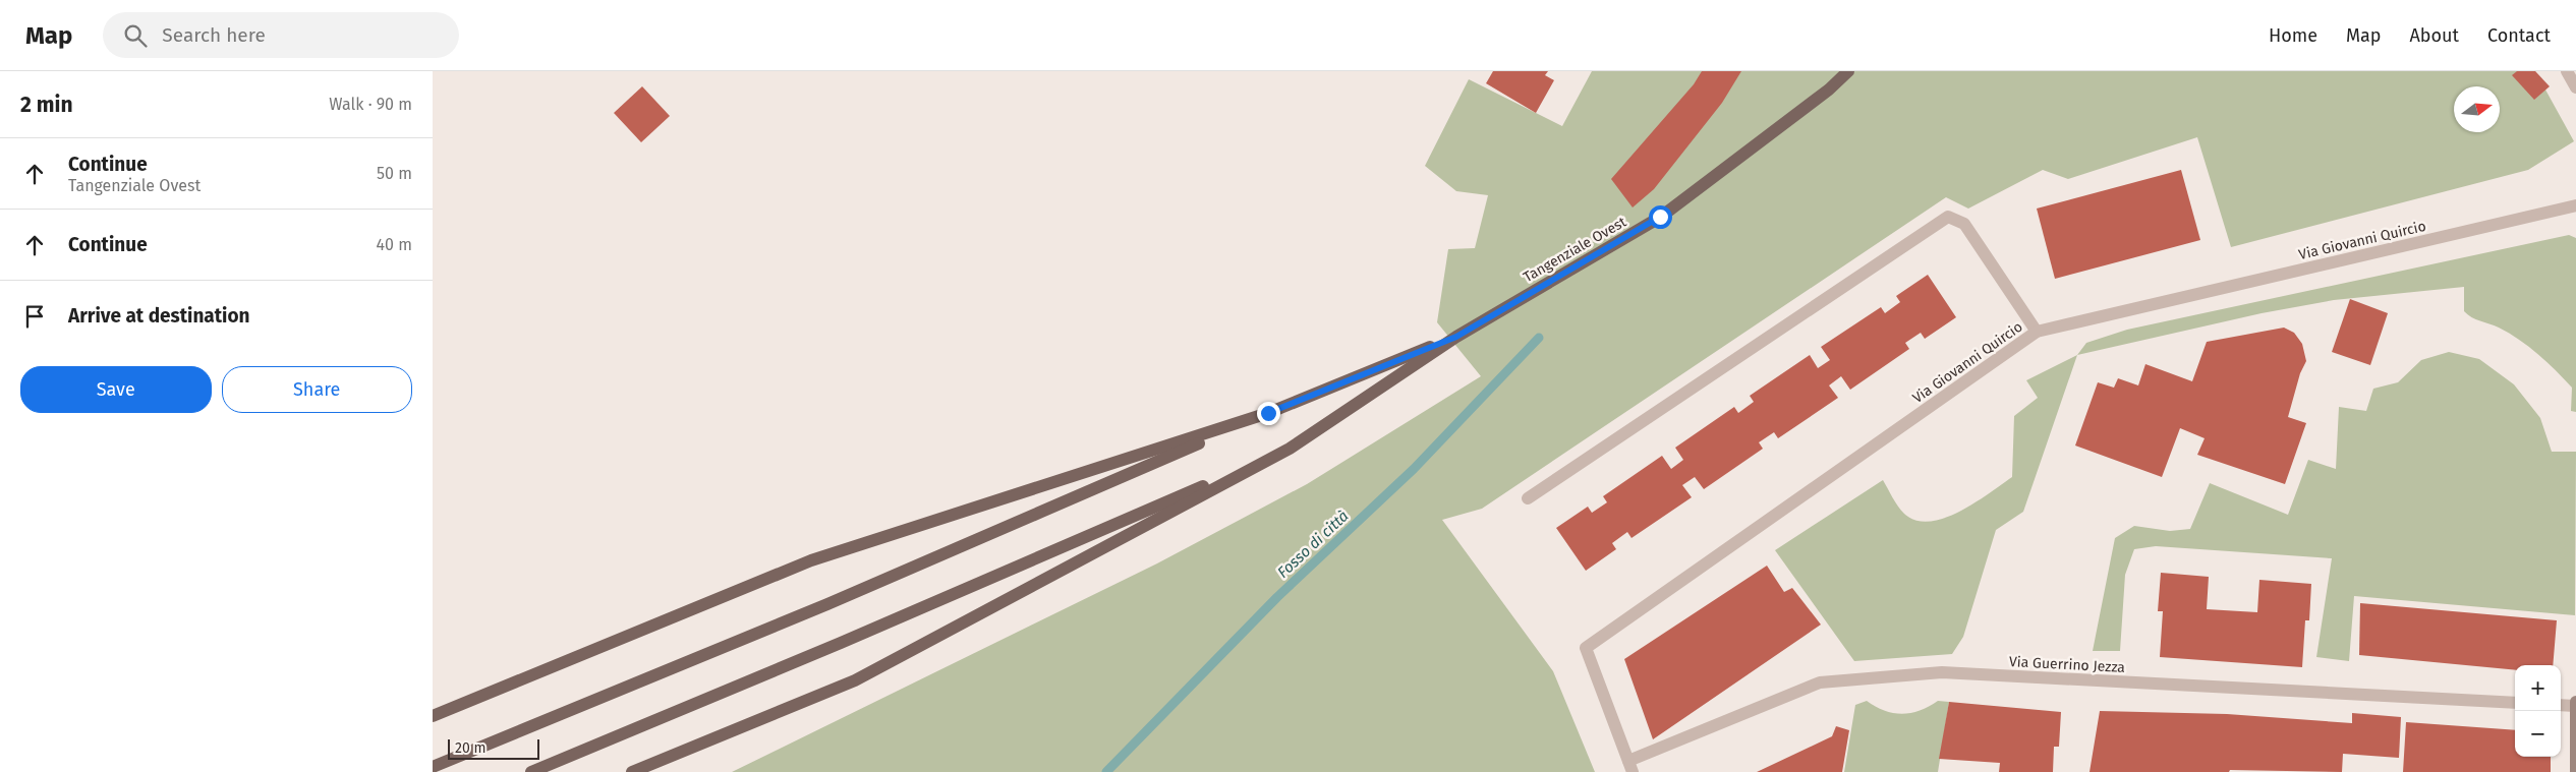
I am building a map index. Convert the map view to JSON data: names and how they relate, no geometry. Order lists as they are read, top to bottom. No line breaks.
{"streets":{"main road":["Tangenziale Ovest"],"street":["Via Giovanni Quircio","Via Guerrino Jezza"]},"crossings":[["Via Giovanni Quircio","Via Guerrino Jezza"]],"water":["Fosso di città"],"scale_bar":"20 m","north":"right","page":{"header":"Map","search":"Search here","nav":["Home","Map","About","Contact"],"heading":["2 min","Walk · 90 m"],"list":[["Continue","Tangenziale Ovest","50 m"],["Continue","40 m"],"Arrive at destination"],"buttons":["Save","Share"],"map_buttons":["+","−"],"scale":"20 m"}}
